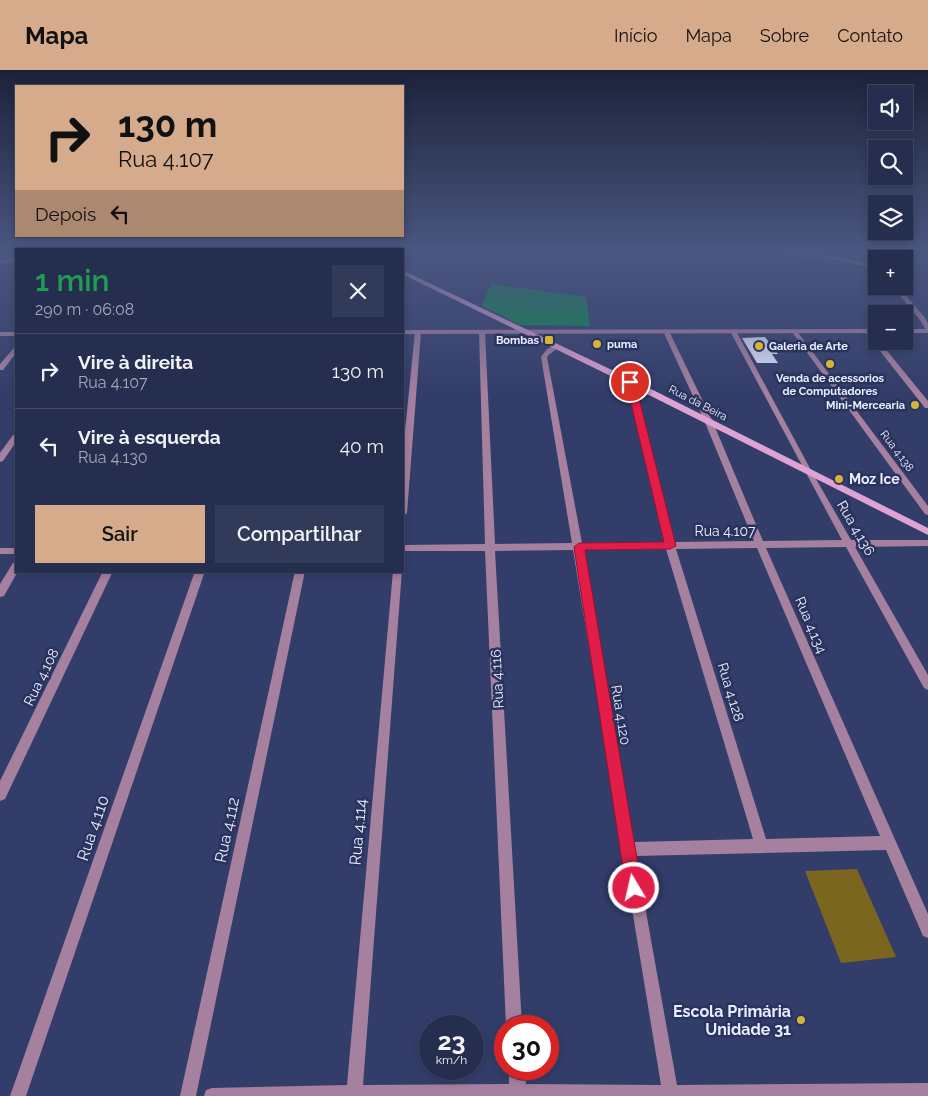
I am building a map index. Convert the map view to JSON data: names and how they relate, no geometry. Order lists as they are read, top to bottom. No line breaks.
{"streets":{"main road":["Rua da Beira"],"street":["Rua 4.138","Rua 4.136","Rua 4.107","Rua 4.134","Rua 4.108","Rua 4.116","Rua 4.128","Rua 4.120","Rua 4.110","Rua 4.112","Rua 4.114"]},"crossings":[["Rua da Beira","Rua 4.136"],["Rua da Beira","Rua 4.134"],["Rua da Beira","Rua 4.128"],["Rua da Beira","Rua 4.120"],["Rua 4.136","Rua 4.107"],["Rua 4.107","Rua 4.134"],["Rua 4.107","Rua 4.116"],["Rua 4.107","Rua 4.128"],["Rua 4.107","Rua 4.120"]],"places":{"transit":["Bombas"],"other":["puma","Galeria de Arte","Venda de acessorios de Computadores","Mini-Mercearia","Moz Ice","Escola Primária Unidade 31"]},"page":{"header":"Mapa","nav":["Início","Mapa","Sobre","Contato"],"map_buttons":["+","−"],"turn":["130 m","Rua 4.107"],"then":"Depois","heading":["1 min","290 m · 06:08"],"list":[{"name":"Vire à direita","note":"Rua 4.107","value":"130 m"},{"name":"Vire à esquerda","note":"Rua 4.130","value":"40 m"}],"buttons":["Sair","Compartilhar"],"speed":"23 km/h","limit":"30"}}
